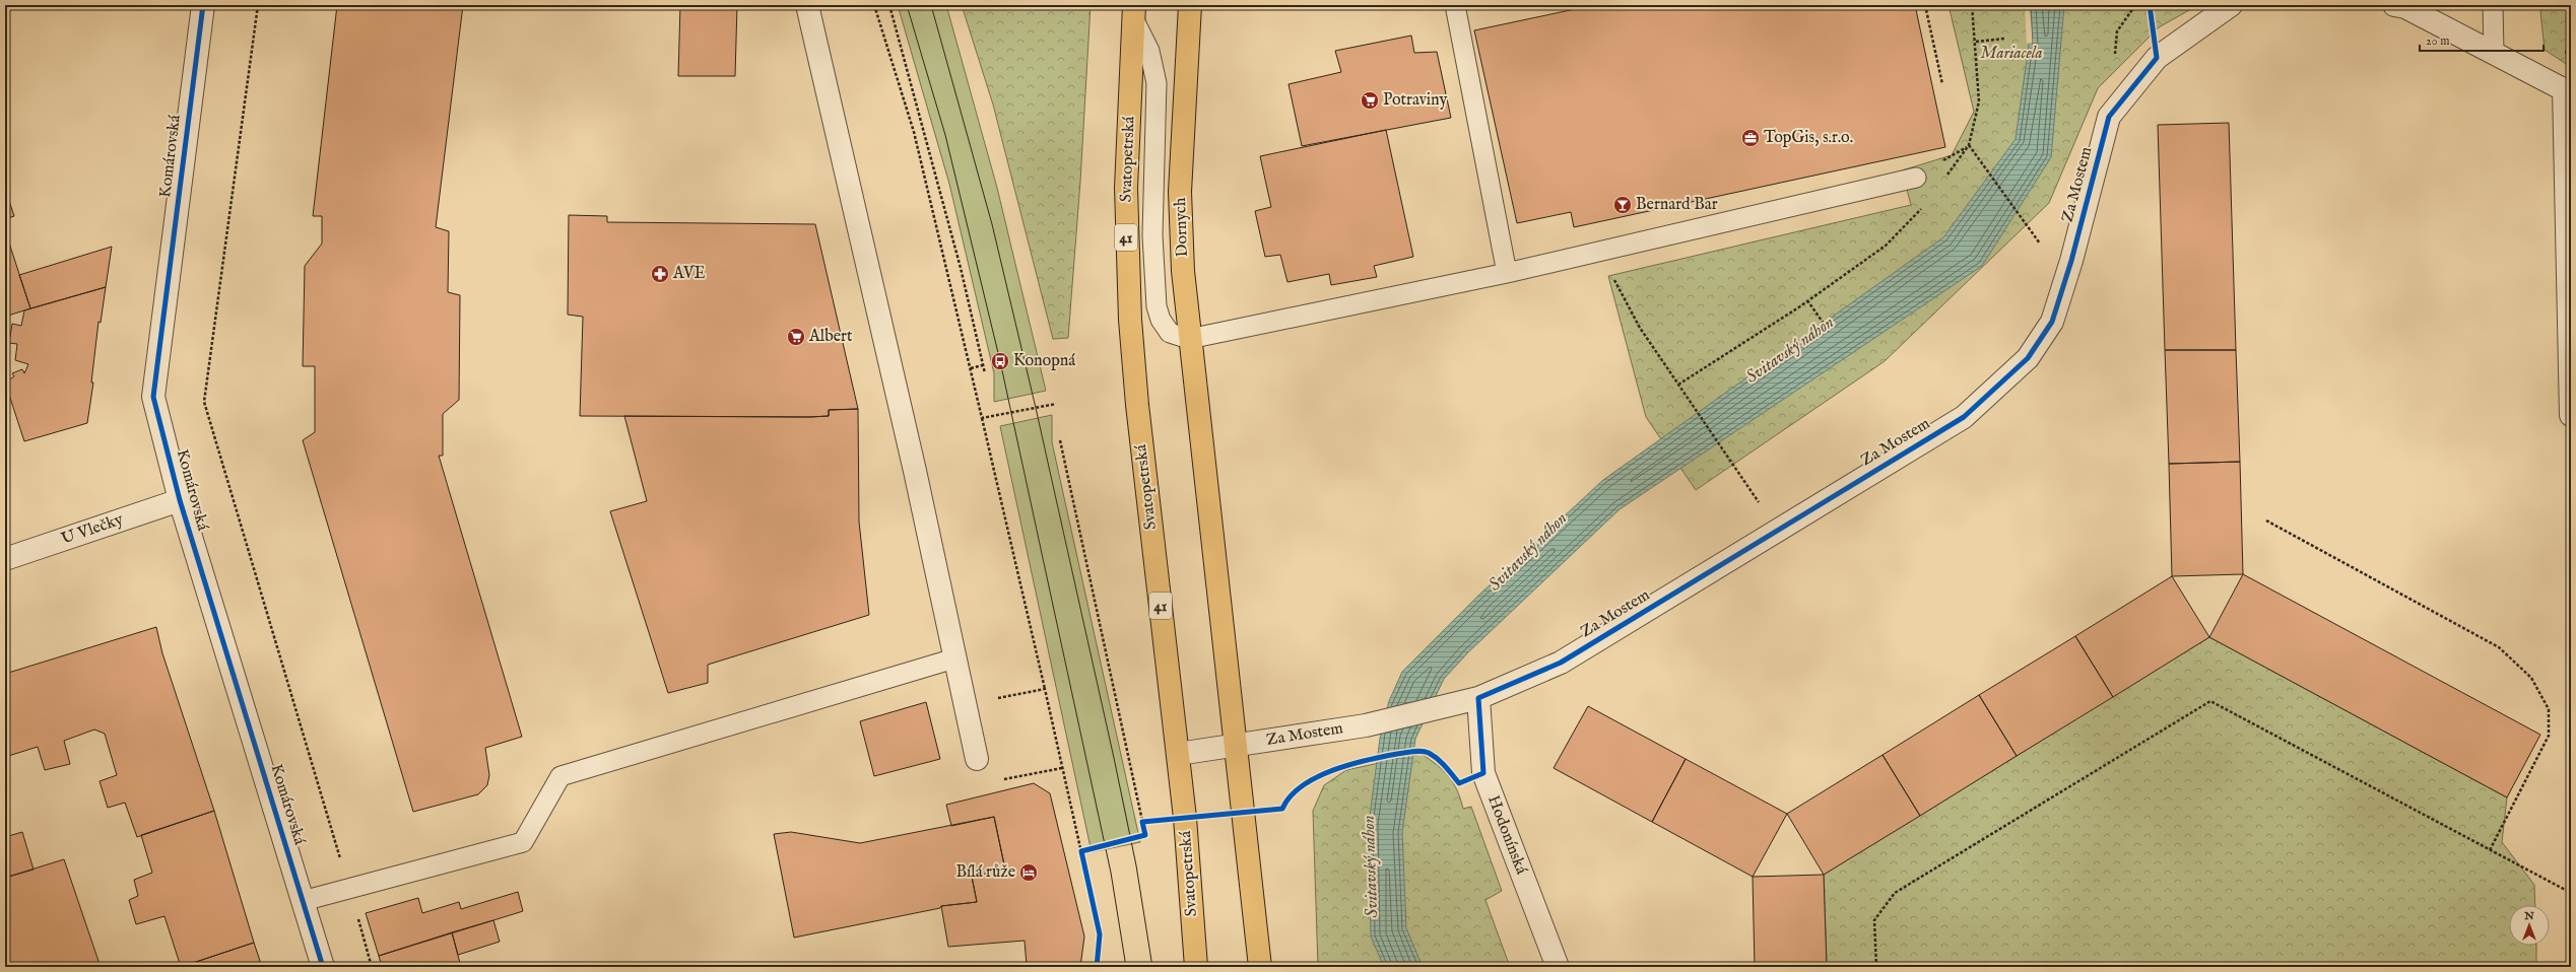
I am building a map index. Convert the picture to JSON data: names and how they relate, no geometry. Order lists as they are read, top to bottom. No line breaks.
{"streets":{"main road":["Svatopetrská","Dornych","41"],"street":["Komárovská","Za Mostem","U Vlečky","Hodonínská"]},"crossings":[["Komárovská","U Vlečky"],["Svatopetrská","Za Mostem"],["Za Mostem","Dornych"],["Za Mostem","Hodonínská"]],"water":["Svitavský náhon"],"parks":["Mariacela"],"places":{"supermarket":["Potraviny","Albert"],"office":["TopGis, s.r.o."],"bar":["Bernard Bar"],"pharmacy":["AVE"],"bus stop":["Konopná"],"hotel":["Bílá růže"]},"scale_bar":"20 m","north":"top"}
